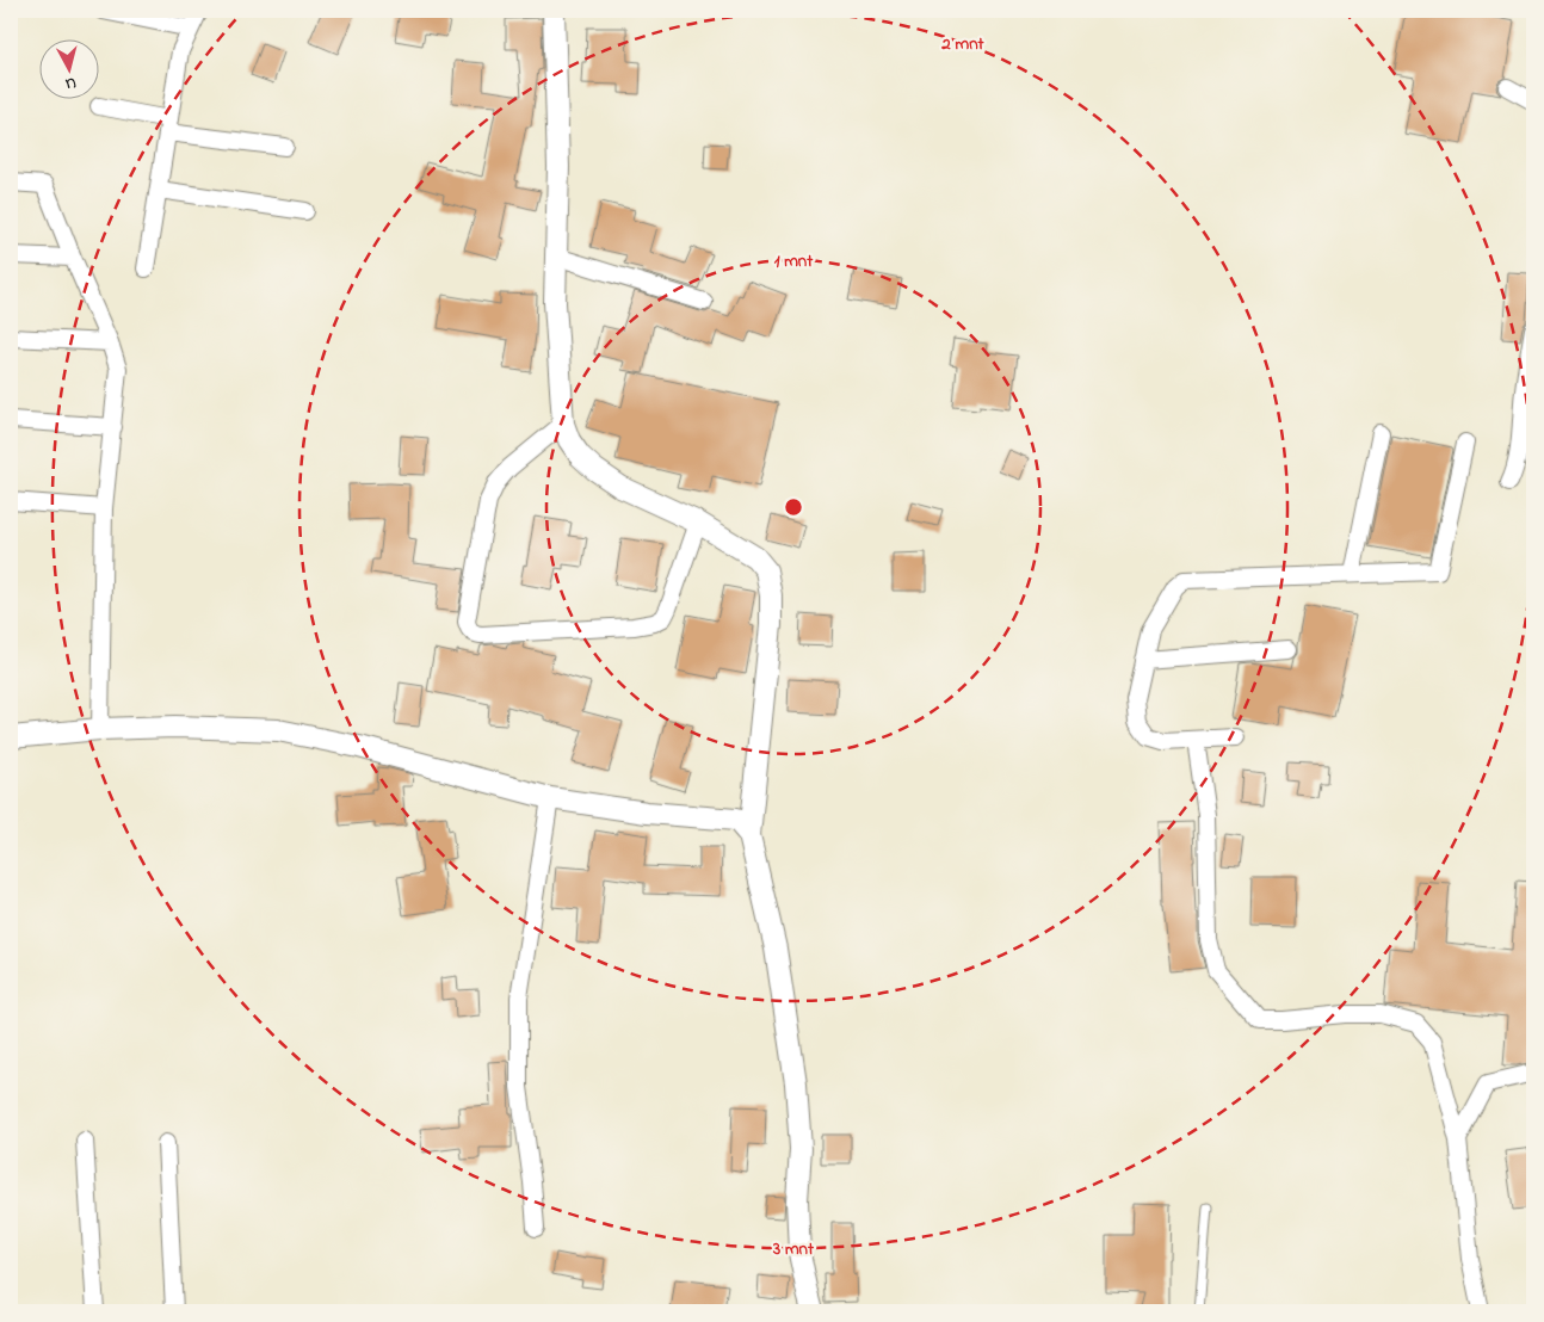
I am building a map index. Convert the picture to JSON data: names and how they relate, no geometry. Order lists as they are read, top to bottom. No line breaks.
{"north":"bottom","rings":["2 mnt","1 mnt","3 mnt"]}
